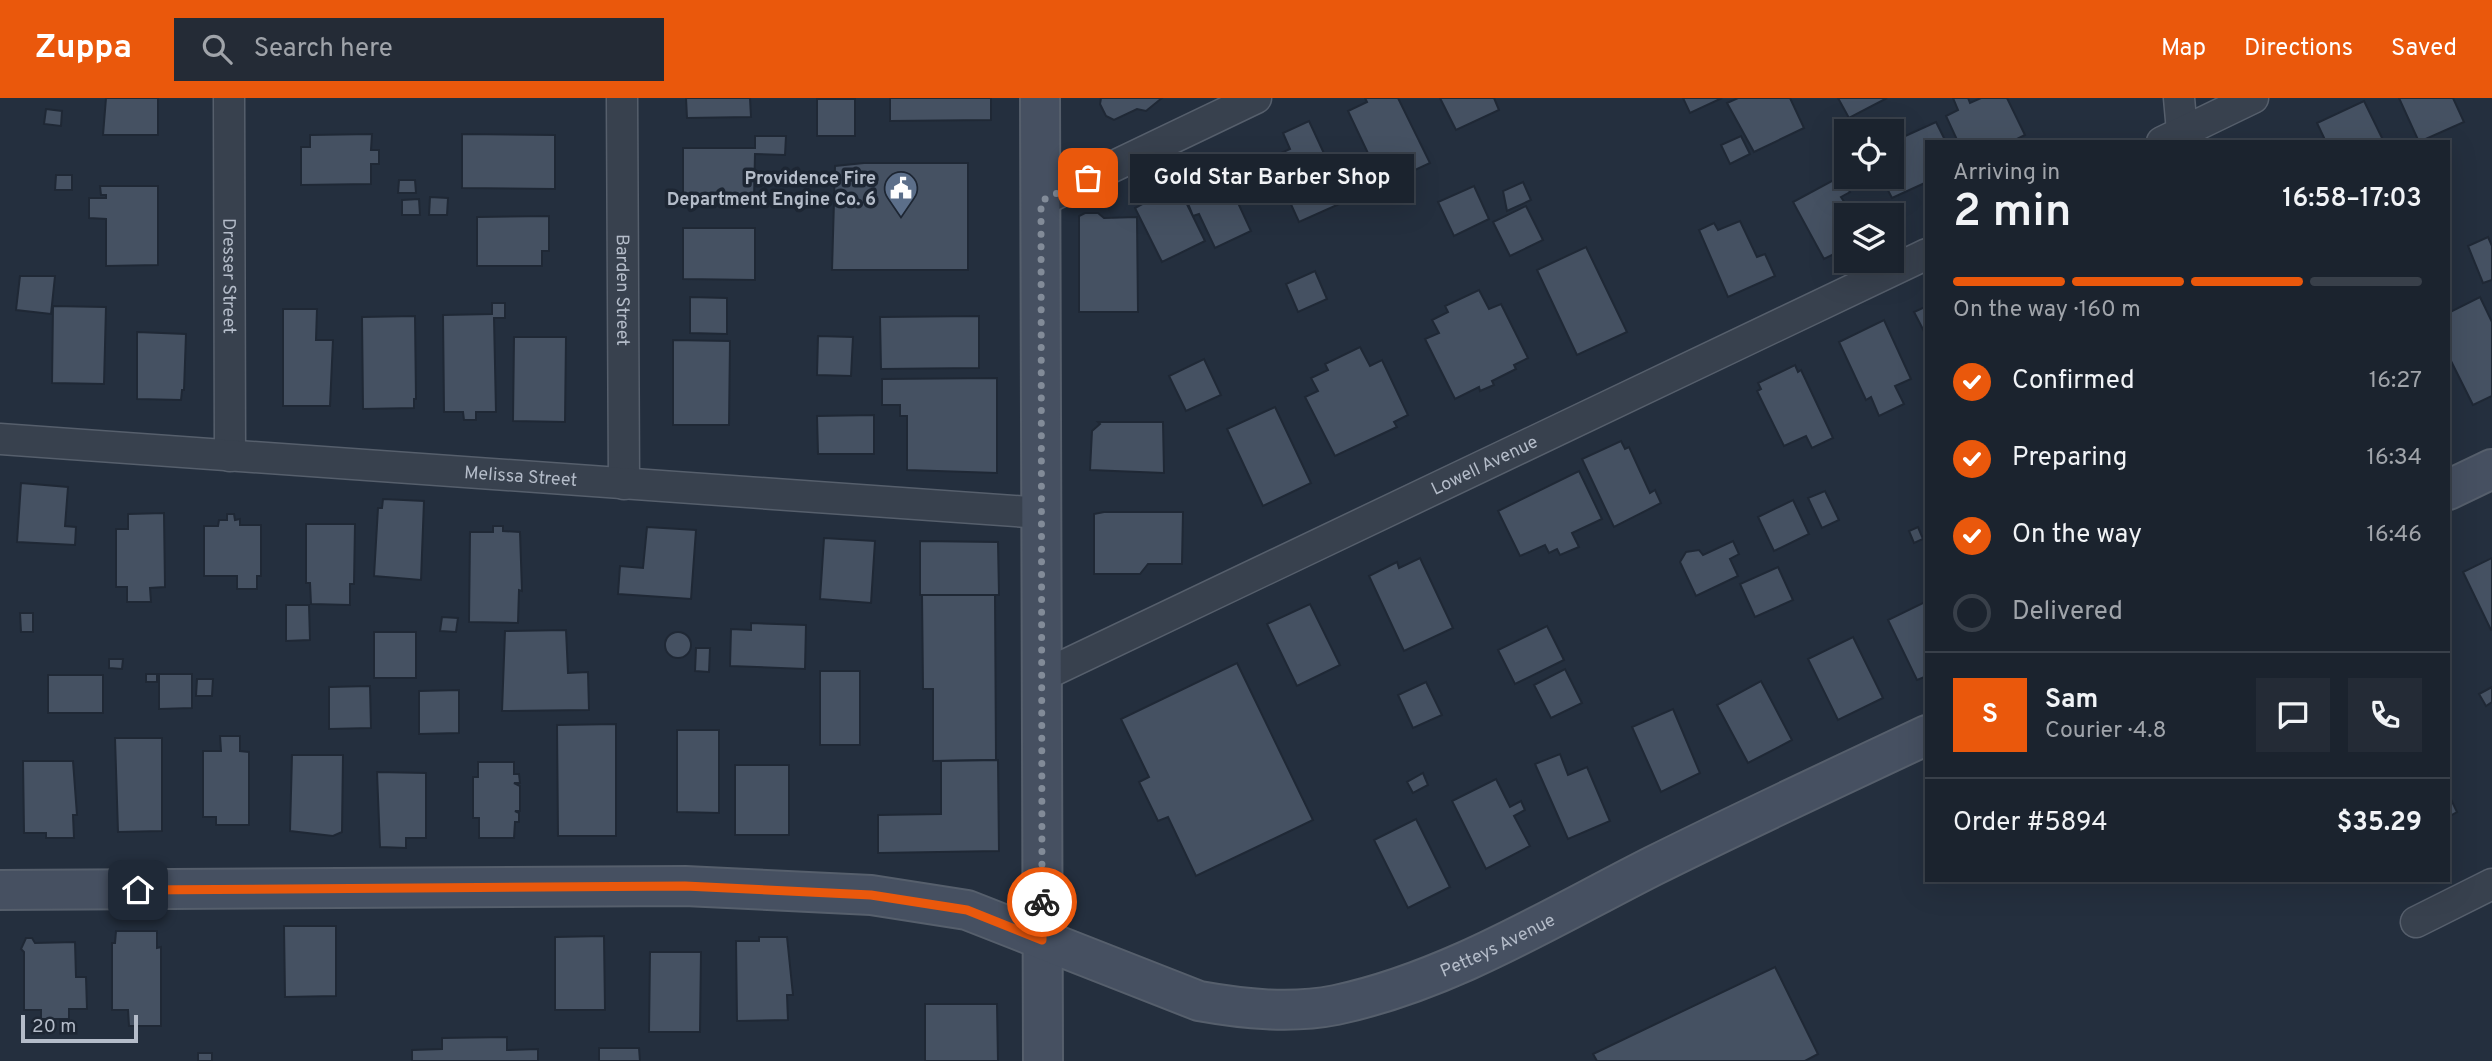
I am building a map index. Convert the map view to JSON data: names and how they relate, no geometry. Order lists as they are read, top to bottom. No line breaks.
{"streets":{"main road":["Petteys Avenue"],"street":["Dresser Street","Barden Street","Lowell Avenue","Melissa Street"]},"crossings":[["Dresser Street","Melissa Street"],["Barden Street","Melissa Street"]],"places":{"other":["Gold Star Barber Shop"],"public building":["Providence Fire Department Engine Co. 6"]},"scale_bar":"20 m","page":{"header":"Zuppa","search":"Search here","nav":["Map","Directions","Saved"],"heading":["2 min","Arriving in","16:58–17:03"],"panel":["Sam","Courier · 4.8","Order #5894","$35.29"],"bubble":"Gold Star Barber Shop","bar":"On the way · 160 m","list":[["Confirmed","16:27"],["Preparing","16:34"],["On the way","16:46"],"Delivered"],"round":"S","scale":"20 m"}}
